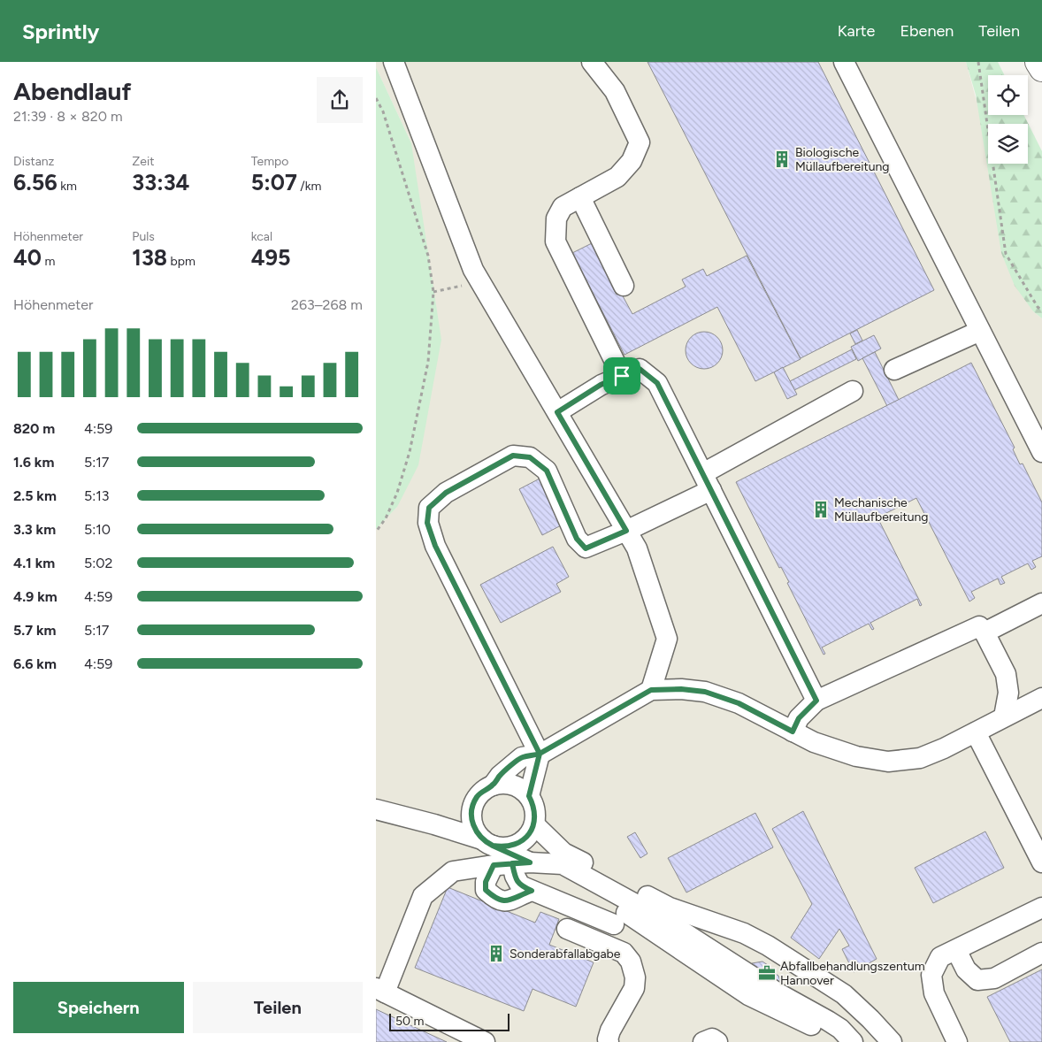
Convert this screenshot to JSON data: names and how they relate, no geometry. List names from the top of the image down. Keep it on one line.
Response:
{"places":{"building":["Biologische Müllaufbereitung","Mechanische Müllaufbereitung","Sonderabfallabgabe"],"office":["Abfallbehandlungszentum Hannover"]},"scale_bar":"50 m","page":{"header":"Sprintly","nav":["Karte","Ebenen","Teilen"],"heading":["Abendlauf","21:39 · 8 × 820 m"],"stats":[["Distanz","6.56 km"],["Zeit","33:34"],["Tempo","5:07 /km"],["Höhenmeter","40 m"],["Puls","138 bpm"],["kcal","495"]],"chart":["Höhenmeter","263–268 m"],"list":[{"name":"820 m","note":"4:59"},{"name":"1.6 km","note":"5:17"},{"name":"2.5 km","note":"5:13"},{"name":"3.3 km","note":"5:10"},{"name":"4.1 km","note":"5:02"},{"name":"4.9 km","note":"4:59"},{"name":"5.7 km","note":"5:17"},{"name":"6.6 km","note":"4:59"}],"buttons":["Speichern","Teilen"],"scale":"50 m"}}
